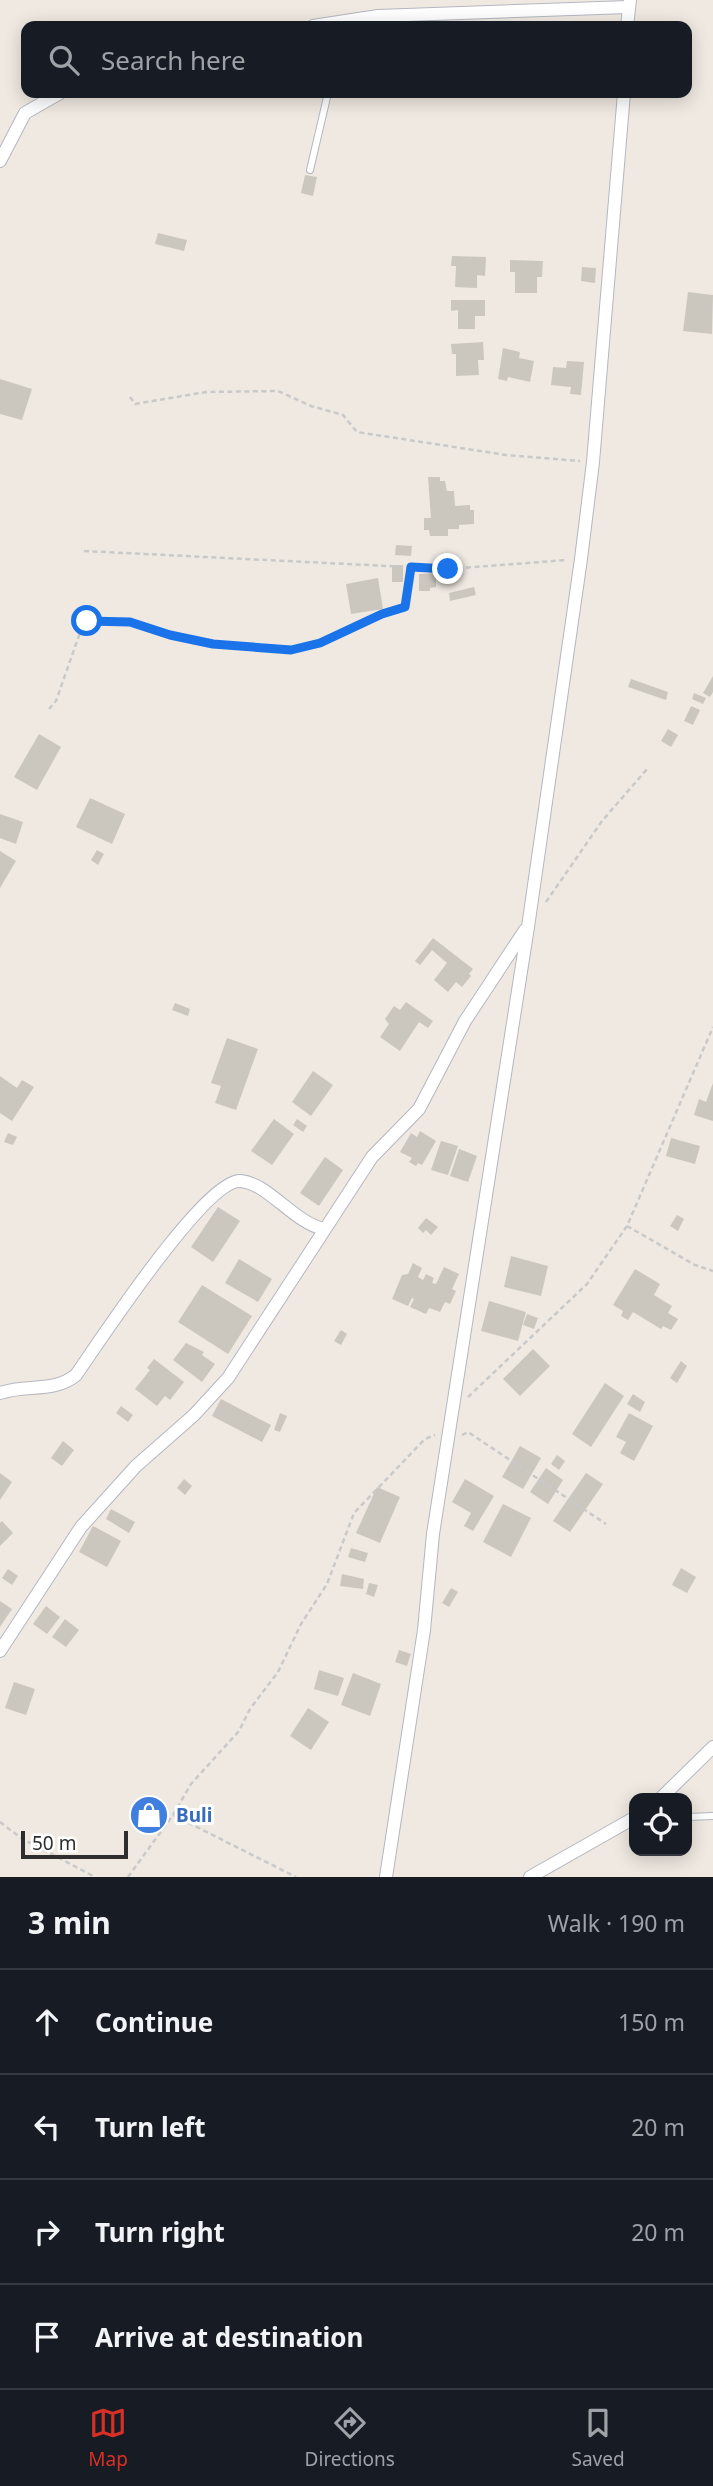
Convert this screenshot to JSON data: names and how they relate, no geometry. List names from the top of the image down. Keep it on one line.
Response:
{"places":{"shop":["Buli"]},"scale_bar":"50 m","page":{"search":"Search here","scale":"50 m","heading":["3 min","Walk · 190 m"],"list":[["Continue","150 m"],["Turn left","20 m"],["Turn right","20 m"],"Arrive at destination"],"nav":["Map","Directions","Saved"]}}
